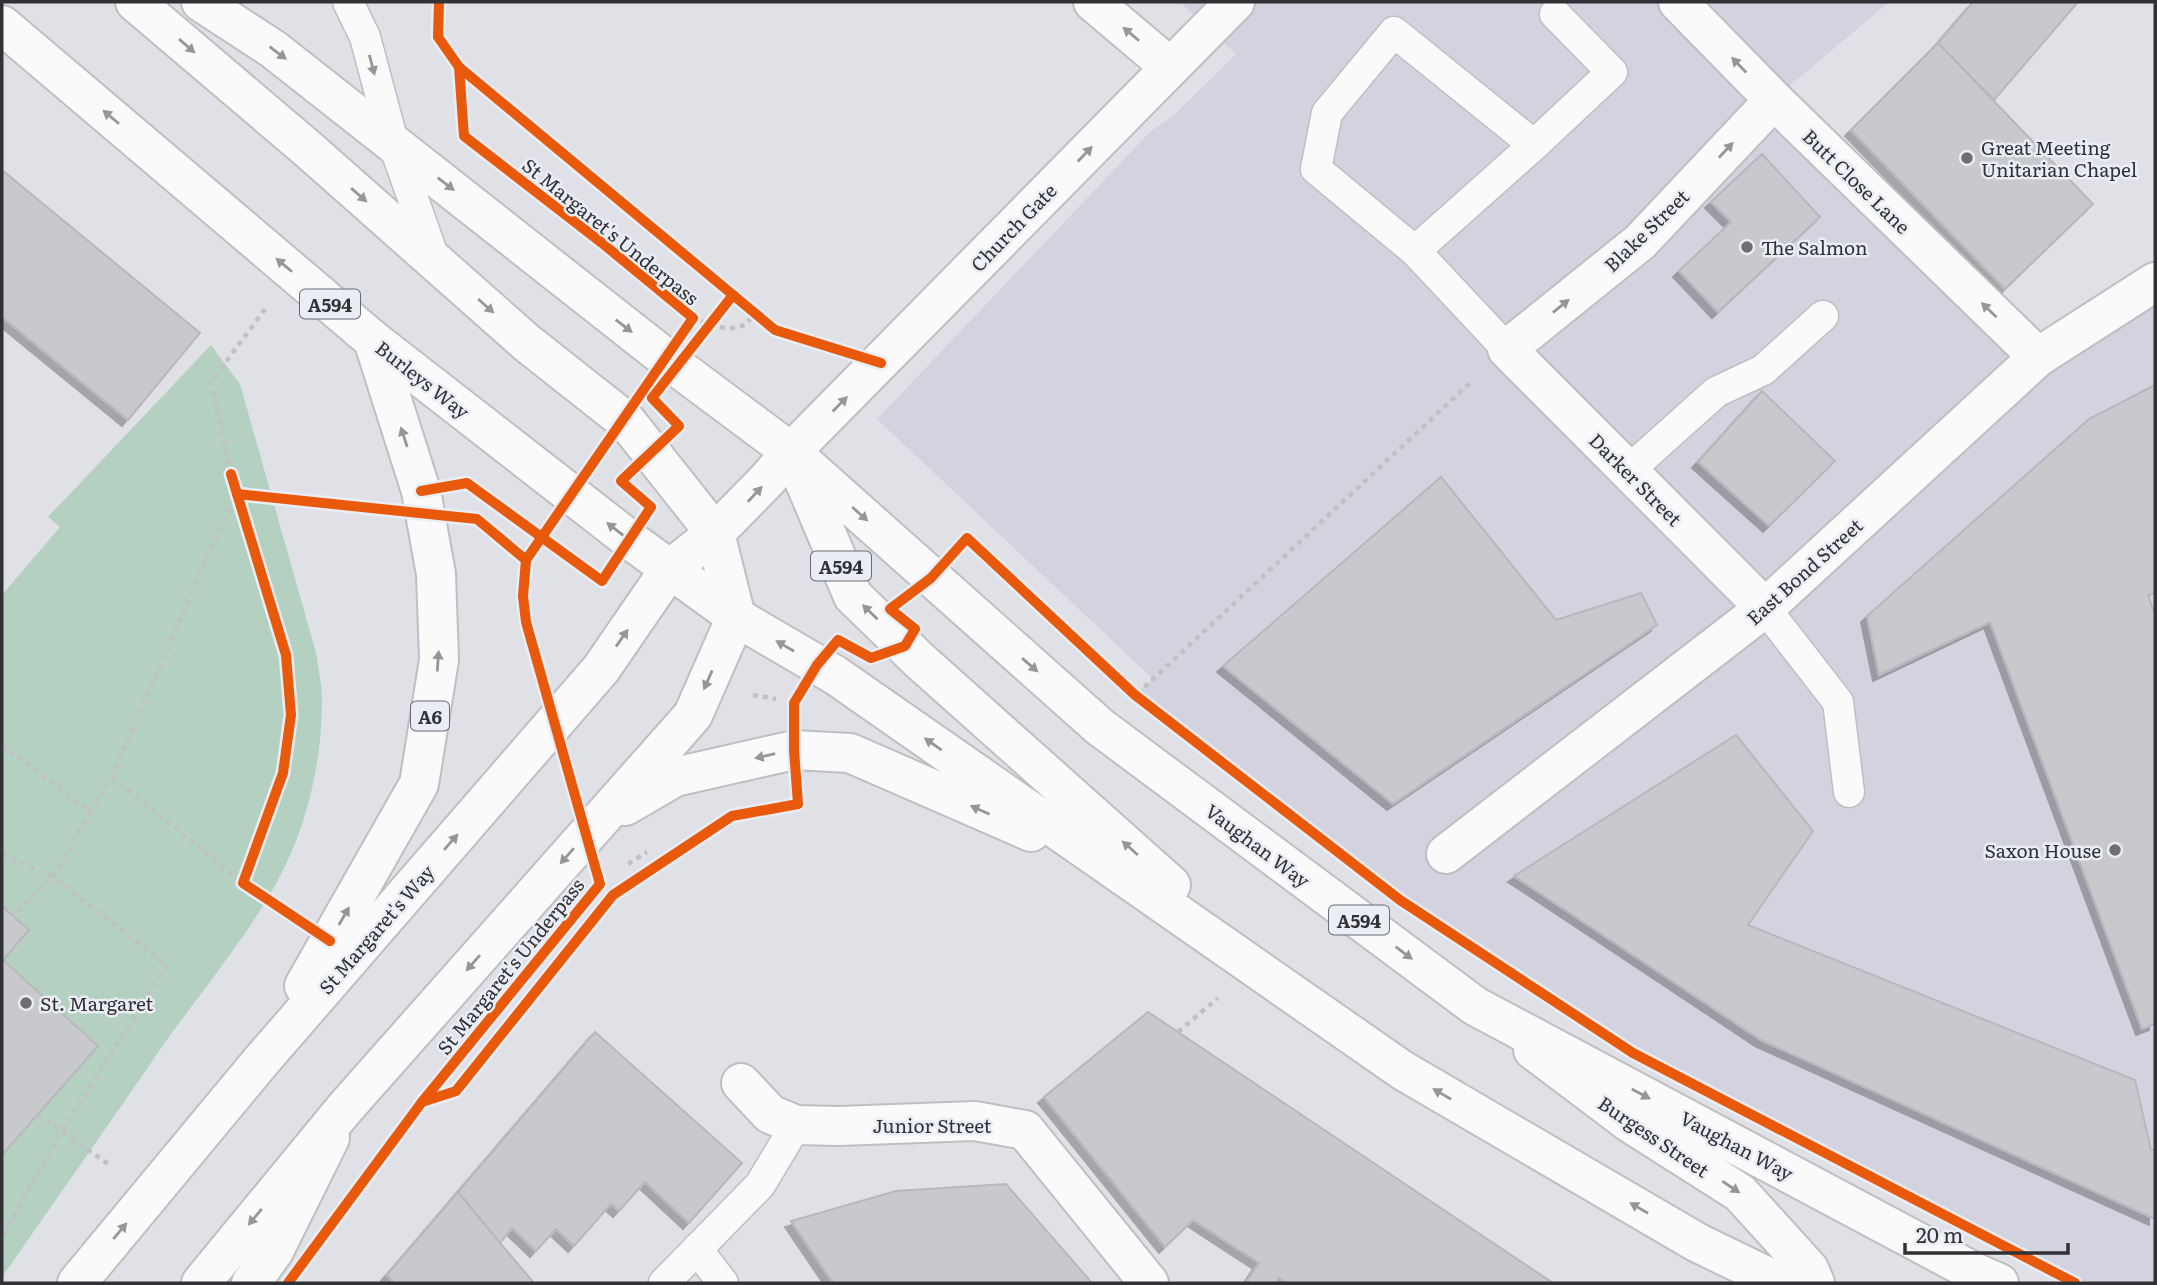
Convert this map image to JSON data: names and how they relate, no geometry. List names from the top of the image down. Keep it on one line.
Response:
{"streets":{"main road":["Butt Close Lane","Church Gate","Blake Street","A594","Burleys Way","Darker Street","East Bond Street","A6","Vaughan Way","St Margaret's Way","Junior Street","Burgess Street"],"cycle path":["St Margaret's Underpass"]},"crossings":[["Butt Close Lane","Blake Street"],["Butt Close Lane","East Bond Street"],["Church Gate","A594"],["Church Gate","Vaughan Way"],["Church Gate","St Margaret's Way"],["Blake Street","Darker Street"],["A594","Burleys Way"],["A594","Vaughan Way"],["Burleys Way","A6"],["Burleys Way","St Margaret's Way"],["Darker Street","East Bond Street"],["A6","St Margaret's Way"],["Vaughan Way","Burgess Street"]],"one_way":["Butt Close Lane","Church Gate","Blake Street"],"places":["Great Meeting Unitarian Chapel","The Salmon","Saxon House","St. Margaret"],"scale_bar":"20 m"}
